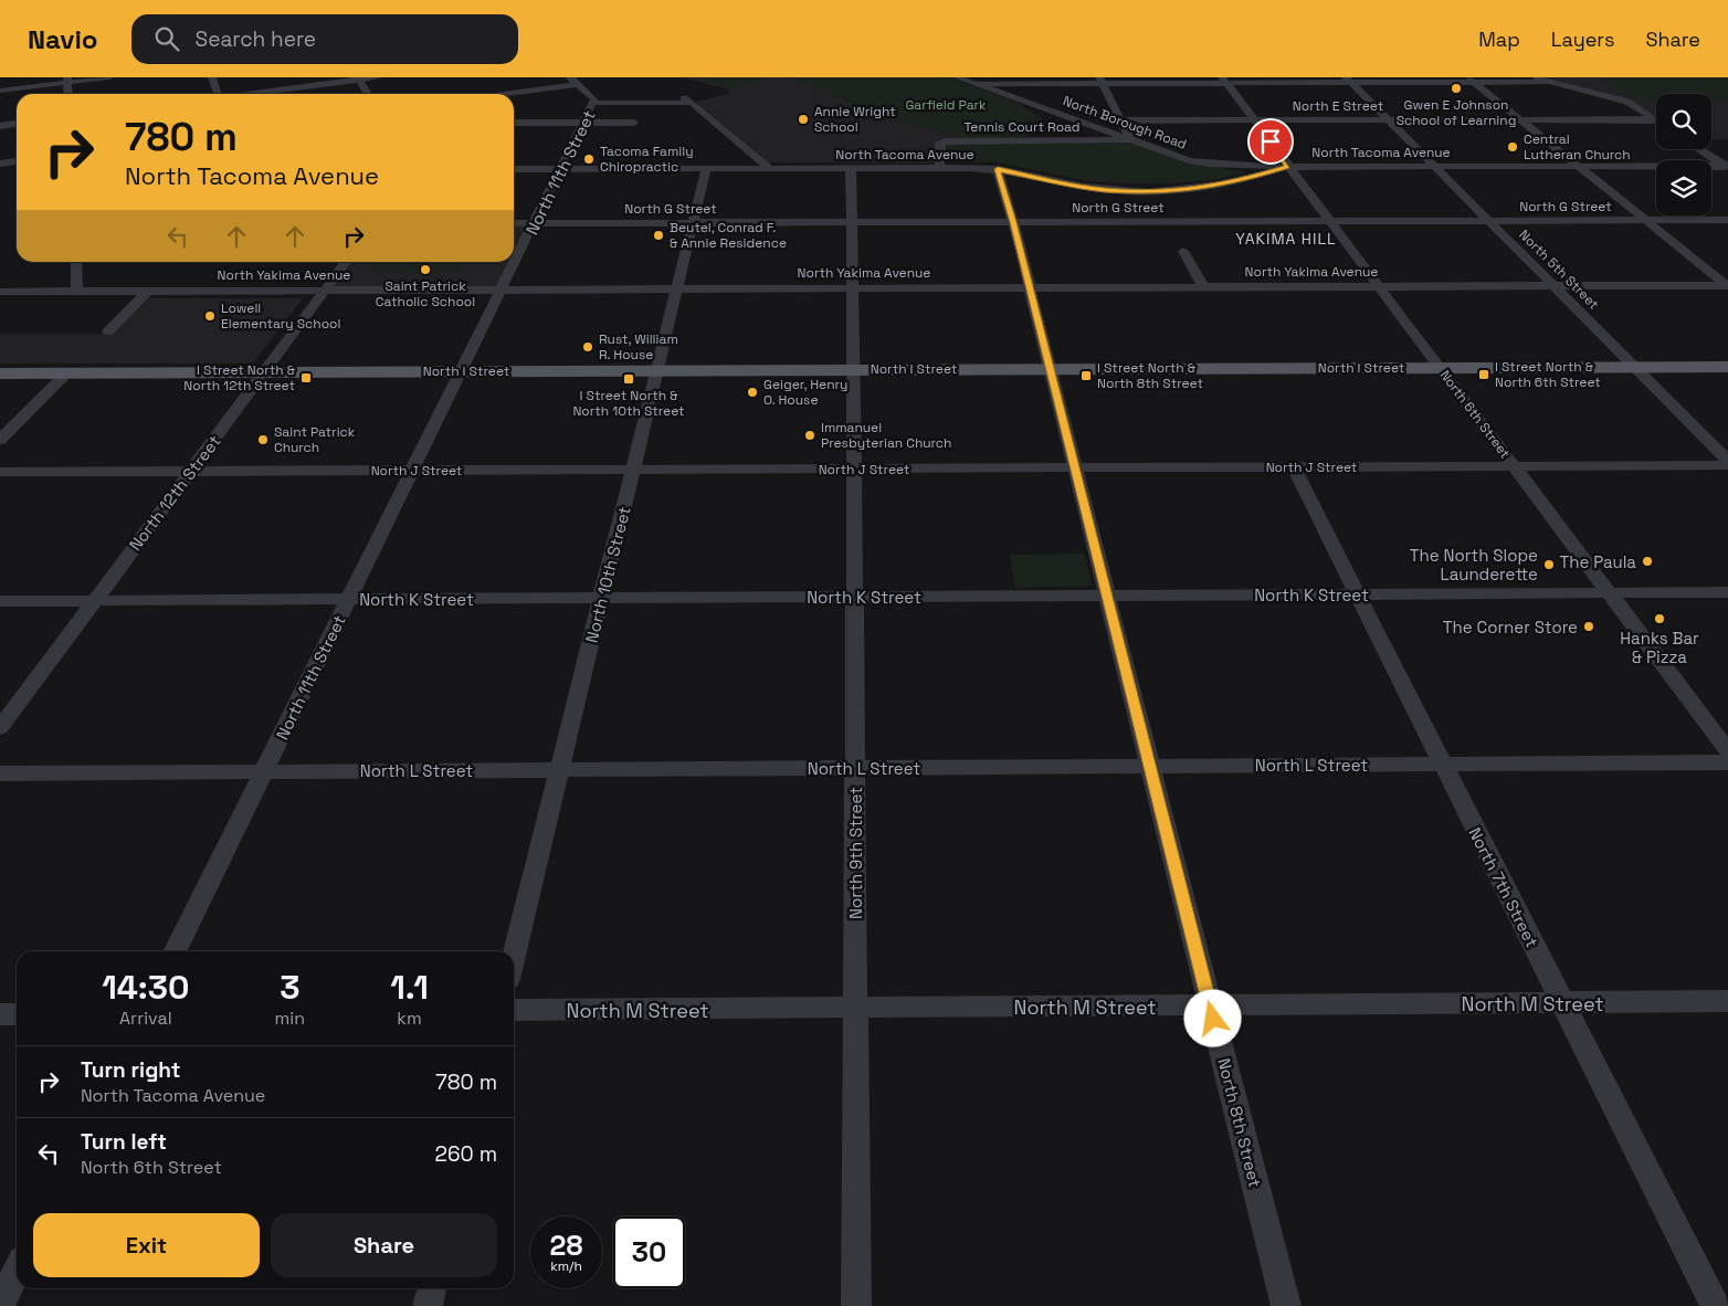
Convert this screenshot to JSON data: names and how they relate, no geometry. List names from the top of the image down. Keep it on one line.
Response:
{"streets":{"main road":["North I Street"],"street":["North E Street","North Borough Road","Tennis Court Road","North Tacoma Avenue","North 11th Street","North G Street","North 5th Street","North Yakima Avenue","North 6th Street","North J Street","North 12th Street","North 10th Street","North K Street","North L Street","North 9th Street","North 7th Street","North M Street","North 8th Street"]},"crossings":[["North E Street","North 5th Street"],["North E Street","North 6th Street"],["North Borough Road","Tennis Court Road"],["North Borough Road","North Tacoma Avenue"],["North Borough Road","North 6th Street"],["Tennis Court Road","North Tacoma Avenue"],["North Tacoma Avenue","North 11th Street"],["North Tacoma Avenue","North 5th Street"],["North Tacoma Avenue","North 6th Street"],["North Tacoma Avenue","North 10th Street"],["North Tacoma Avenue","North 9th Street"],["North Tacoma Avenue","North 8th Street"],["North 11th Street","North G Street"],["North 11th Street","North Yakima Avenue"],["North 11th Street","North I Street"],["North 11th Street","North J Street"],["North 11th Street","North K Street"],["North 11th Street","North L Street"],["North G Street","North 5th Street"],["North G Street","North 6th Street"],["North G Street","North 10th Street"],["North G Street","North 9th Street"],["North G Street","North 8th Street"],["North 5th Street","North Yakima Avenue"],["North 5th Street","North I Street"],["North Yakima Avenue","North 6th Street"],["North Yakima Avenue","North 12th Street"],["North Yakima Avenue","North 10th Street"],["North Yakima Avenue","North 9th Street"],["North Yakima Avenue","North 8th Street"],["North I Street","North 6th Street"],["North I Street","North 12th Street"],["North I Street","North 10th Street"],["North I Street","North 9th Street"],["North I Street","North 8th Street"],["North 6th Street","North J Street"],["North 6th Street","North K Street"],["North J Street","North 12th Street"],["North J Street","North 10th Street"],["North J Street","North 9th Street"],["North J Street","North 7th Street"],["North J Street","North 8th Street"],["North 12th Street","North K Street"],["North 10th Street","North K Street"],["North 10th Street","North L Street"],["North K Street","North 9th Street"],["North K Street","North 7th Street"],["North K Street","North 8th Street"],["North L Street","North 9th Street"],["North L Street","North 7th Street"],["North L Street","North 8th Street"],["North 9th Street","North M Street"],["North 7th Street","North M Street"],["North M Street","North 8th Street"]],"districts":["YAKIMA HILL"],"parks":["Garfield Park"],"places":{"other":["Gwen E Johnson School of Learning","Annie Wright School","Central Lutheran Church","Tacoma Family Chiropractic","Beutel, Conrad F. & Annie Residence","Saint Patrick Catholic School","Lowell Elementary School","Rust, William R. House","Geiger, Henry O. House","Immanuel Presbyterian Church","Saint Patrick Church","The Paula","The North Slope Launderette","Hanks Bar & Pizza","The Corner Store"],"transit":["I Street North & North 6th Street","I Street North & North 8th Street","I Street North & North 12th Street","I Street North & North 10th Street"]},"page":{"header":"Navio","search":"Search here","nav":["Map","Layers","Share"],"turn":["780 m","North Tacoma Avenue"],"eta":["14:30","Arrival","3","min","1.1","km"],"list":[{"name":"Turn right","note":"North Tacoma Avenue","value":"780 m"},{"name":"Turn left","note":"North 6th Street","value":"260 m"}],"buttons":["Exit","Share"],"speed":"28 km/h","limit":"30"}}
